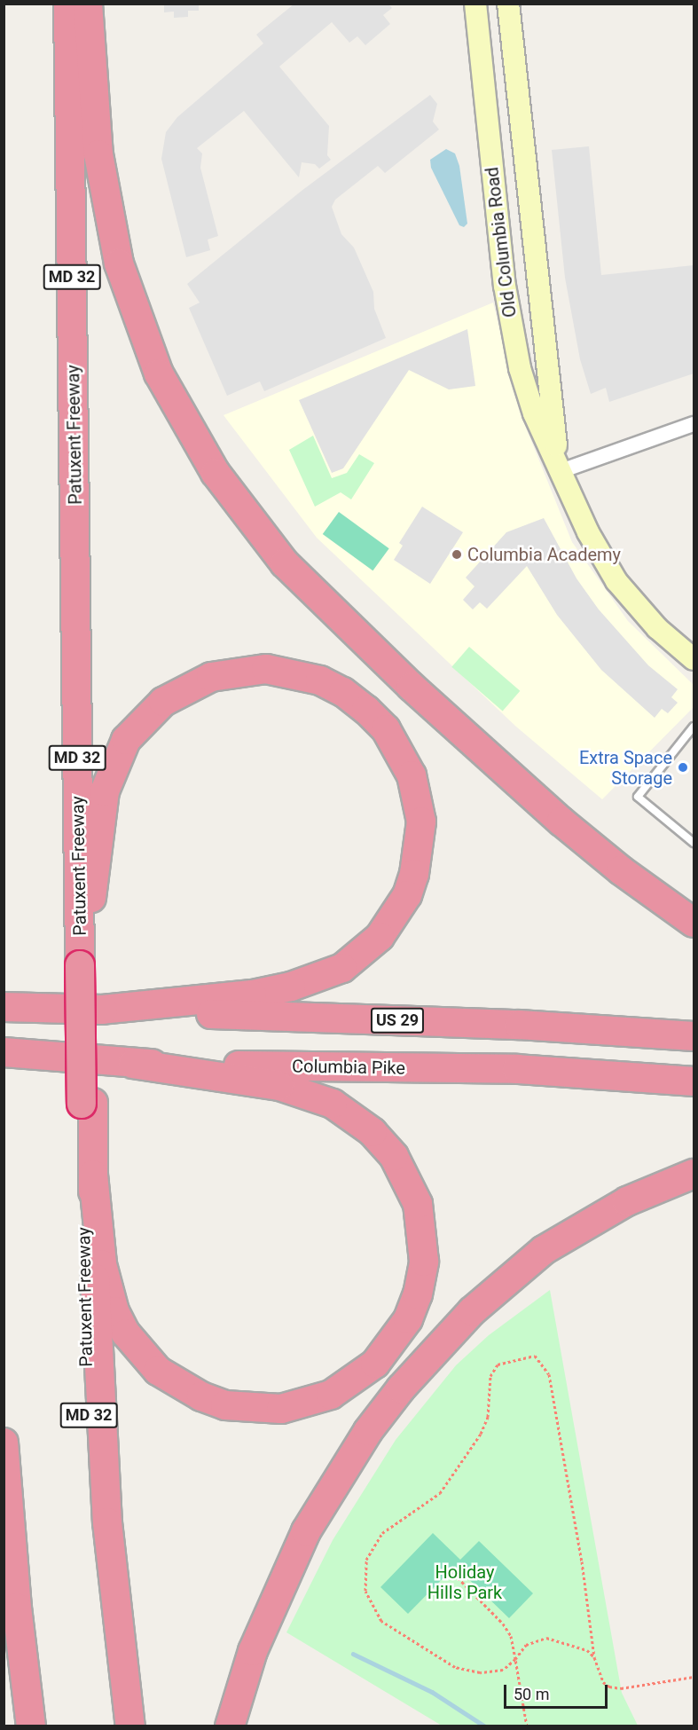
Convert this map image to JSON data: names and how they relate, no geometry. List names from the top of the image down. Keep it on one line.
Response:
{"streets":{"highway":["MD 32","Patuxent Freeway","US 29","Columbia Pike"],"street":["Old Columbia Road"]},"parks":["Holiday Hills Park"],"places":["Columbia Academy","Extra Space Storage"],"scale_bar":"50 m"}
